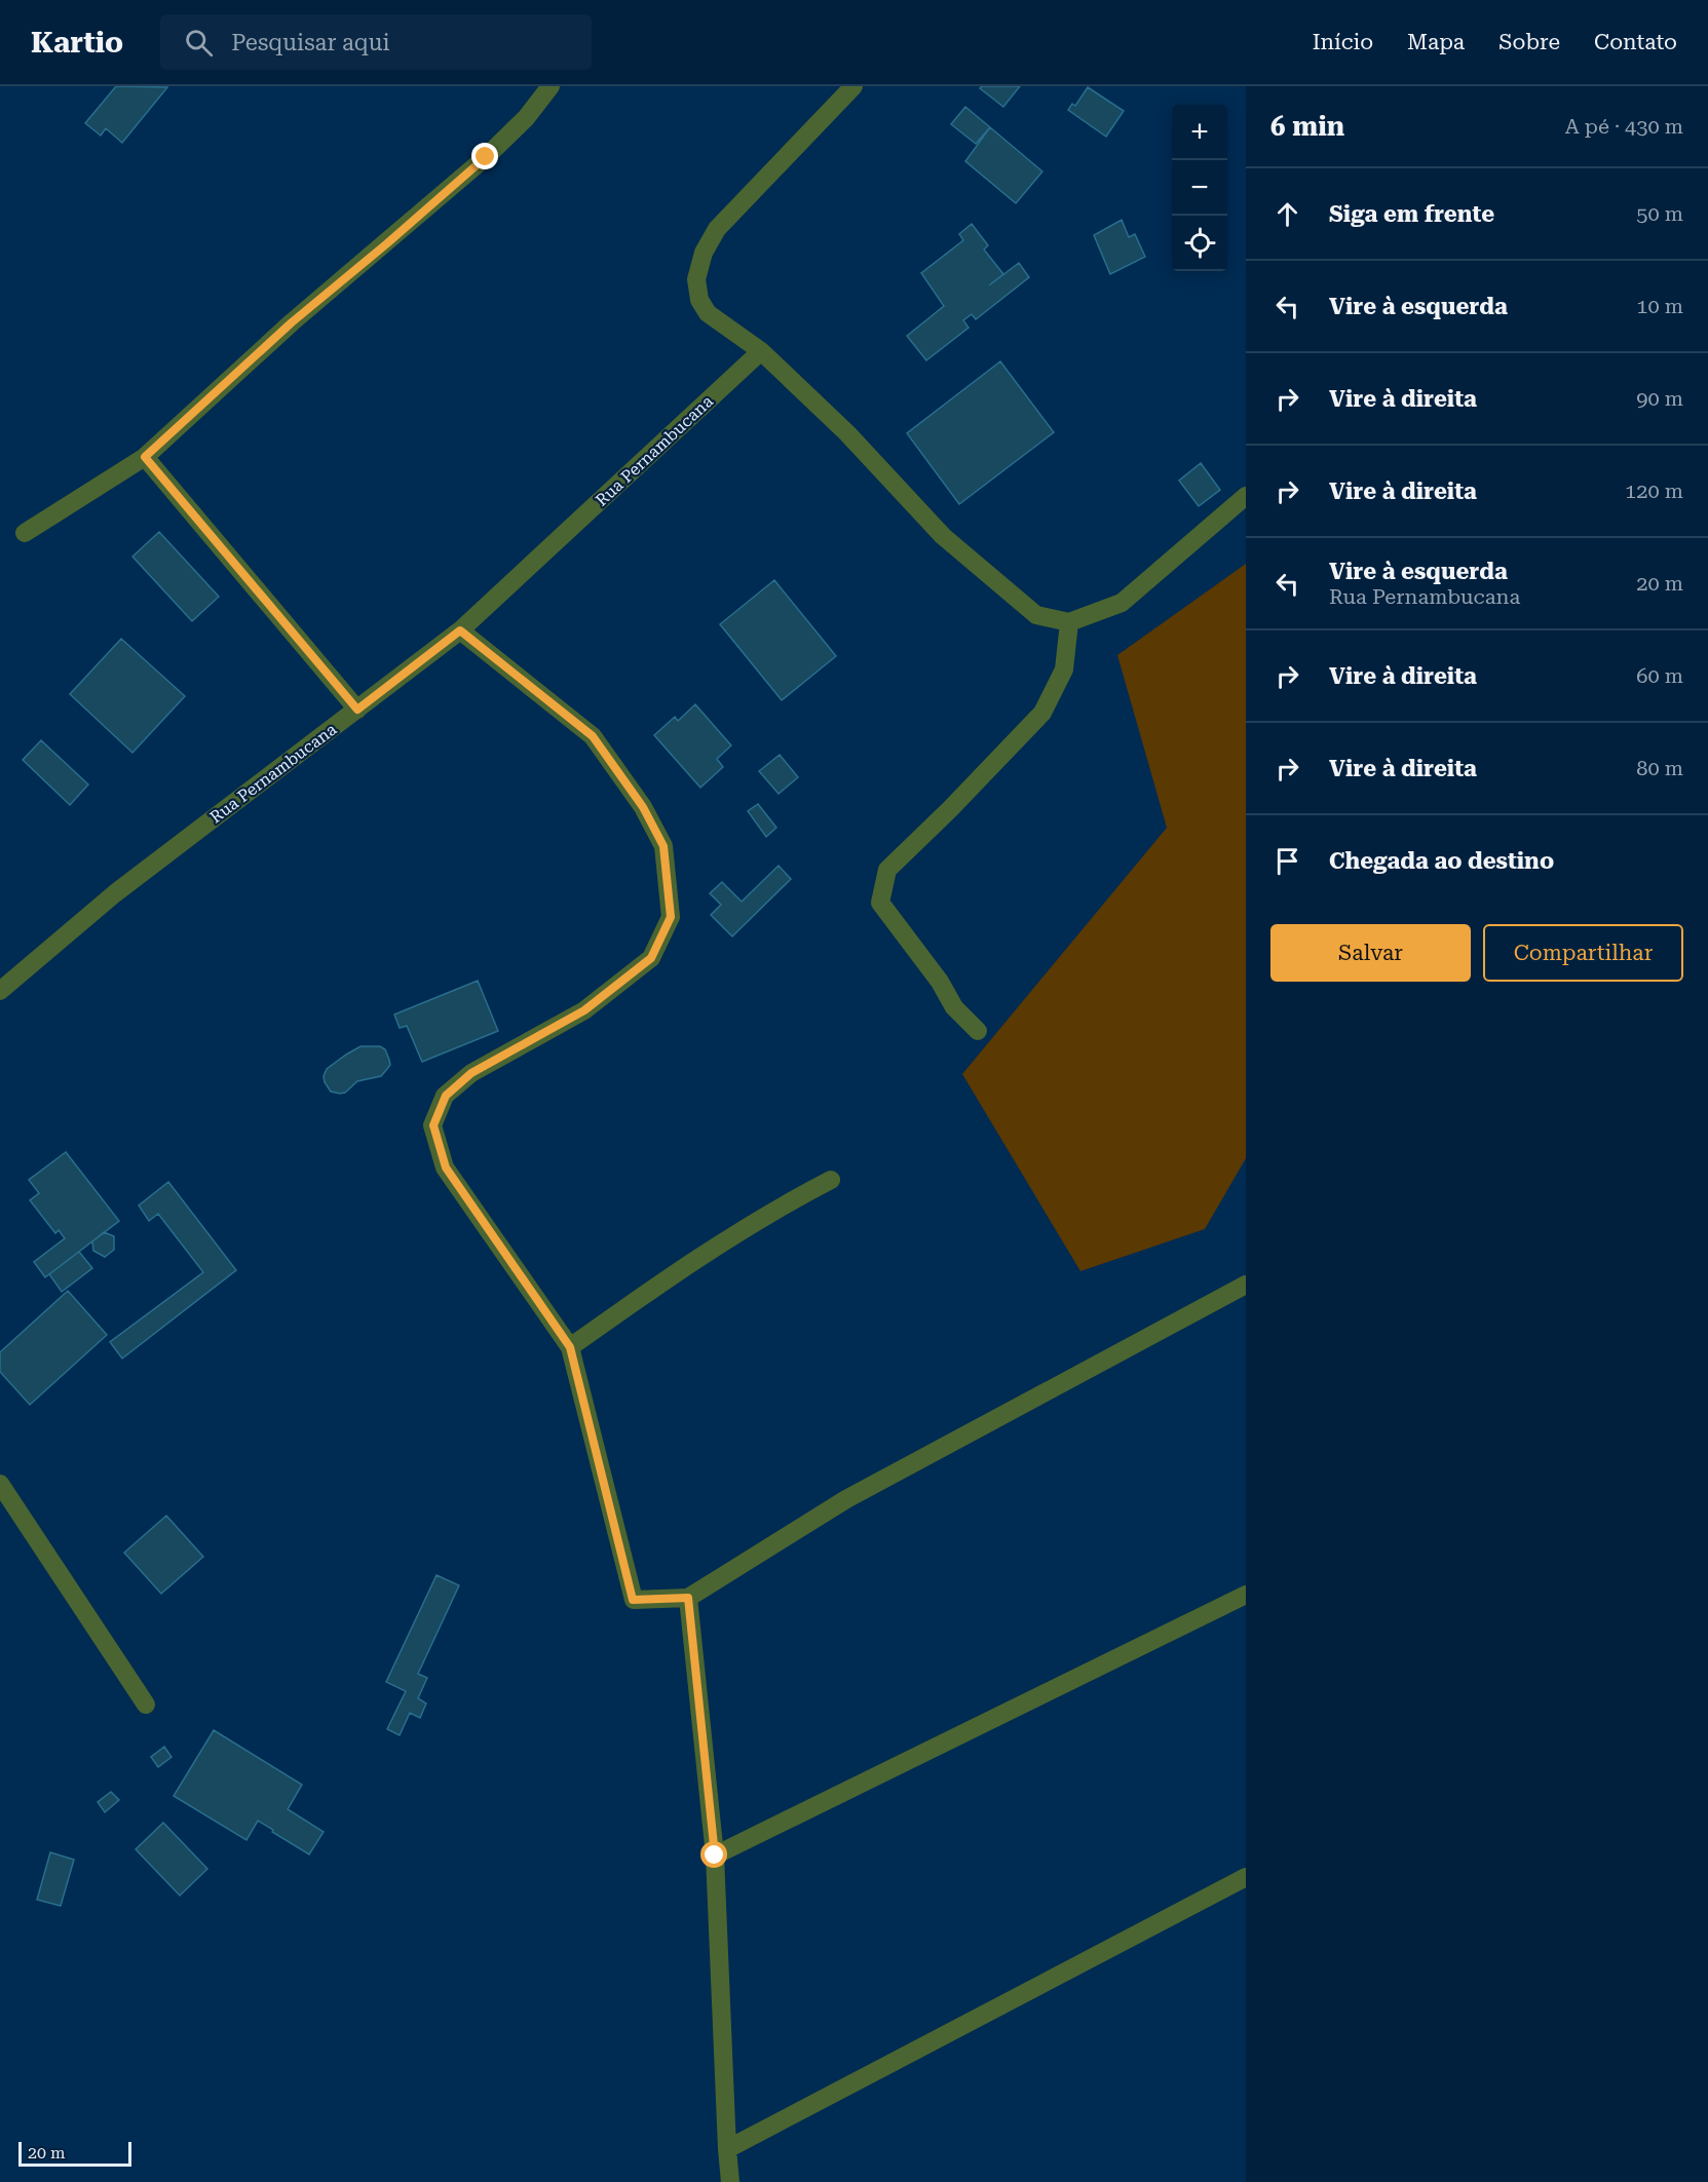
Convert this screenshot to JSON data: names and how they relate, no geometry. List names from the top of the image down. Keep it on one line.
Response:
{"streets":{"street":["Rua Pernambucana"]},"scale_bar":"20 m","page":{"header":"Kartio","search":"Pesquisar aqui","nav":["Início","Mapa","Sobre","Contato"],"heading":["6 min","A pé · 430 m"],"map_buttons":["+","−"],"list":[["Siga em frente","50 m"],["Vire à esquerda","10 m"],["Vire à direita","90 m"],["Vire à direita","120 m"],["Vire à esquerda","Rua Pernambucana","20 m"],["Vire à direita","60 m"],["Vire à direita","80 m"],"Chegada ao destino"],"buttons":["Salvar","Compartilhar"],"scale":"20 m"}}
